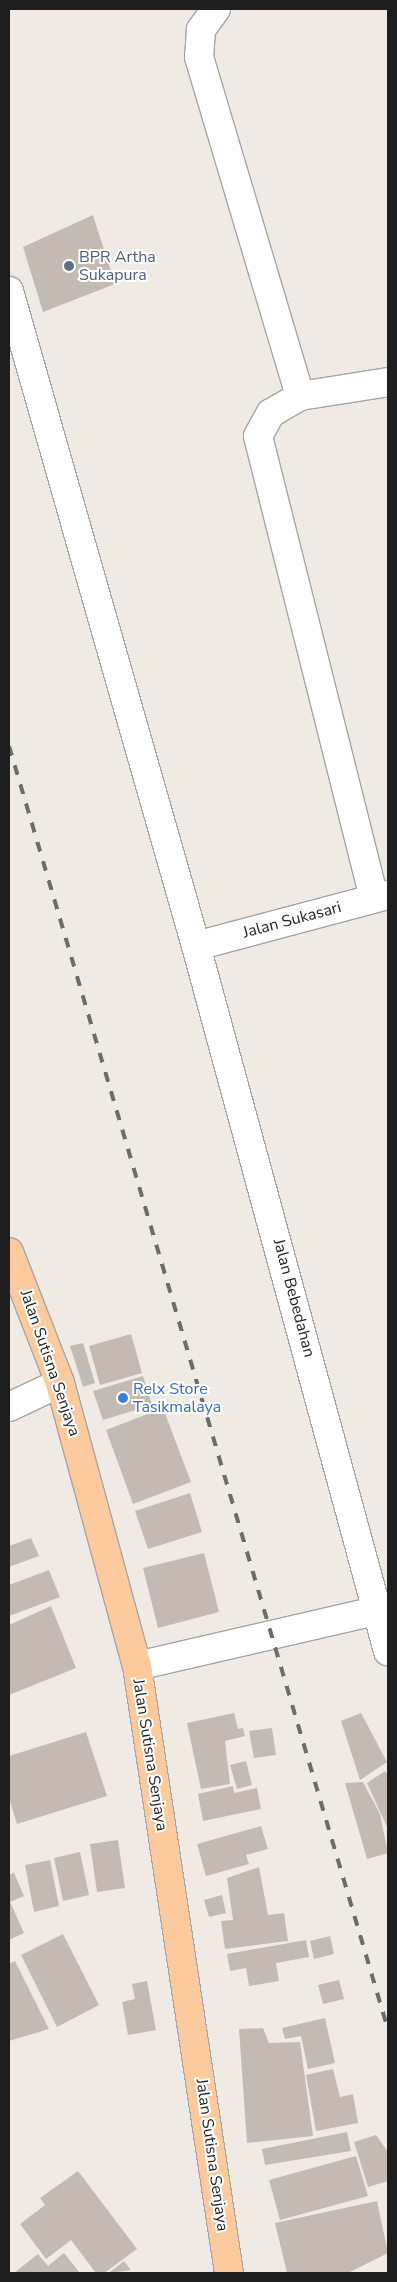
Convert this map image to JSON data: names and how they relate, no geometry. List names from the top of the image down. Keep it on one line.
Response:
{"streets":{"main road":["Jalan Sutisna Senjaya"],"street":["Jalan Sukasari","Jalan Bebedahan"]},"crossings":[["Jalan Sukasari","Jalan Bebedahan"]],"places":["BPR Artha Sukapura","Relx Store Tasikmalaya"]}
